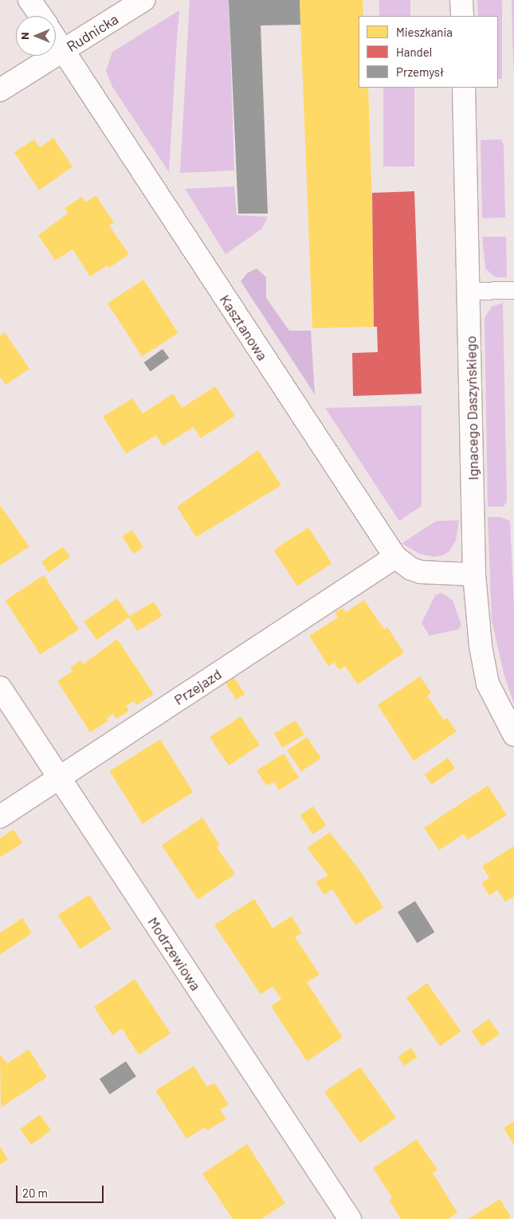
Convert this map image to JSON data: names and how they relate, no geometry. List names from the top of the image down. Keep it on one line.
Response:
{"streets":{"street":["Rudnicka","Kasztanowa","Ignacego Daszyńskiego","Przejazd","Modrzewiowa"]},"crossings":[["Rudnicka","Kasztanowa"],["Kasztanowa","Ignacego Daszyńskiego"],["Kasztanowa","Przejazd"],["Przejazd","Modrzewiowa"]],"legend":["Mieszkania","Handel","Przemysł"],"scale_bar":"20 m","north":"left"}
